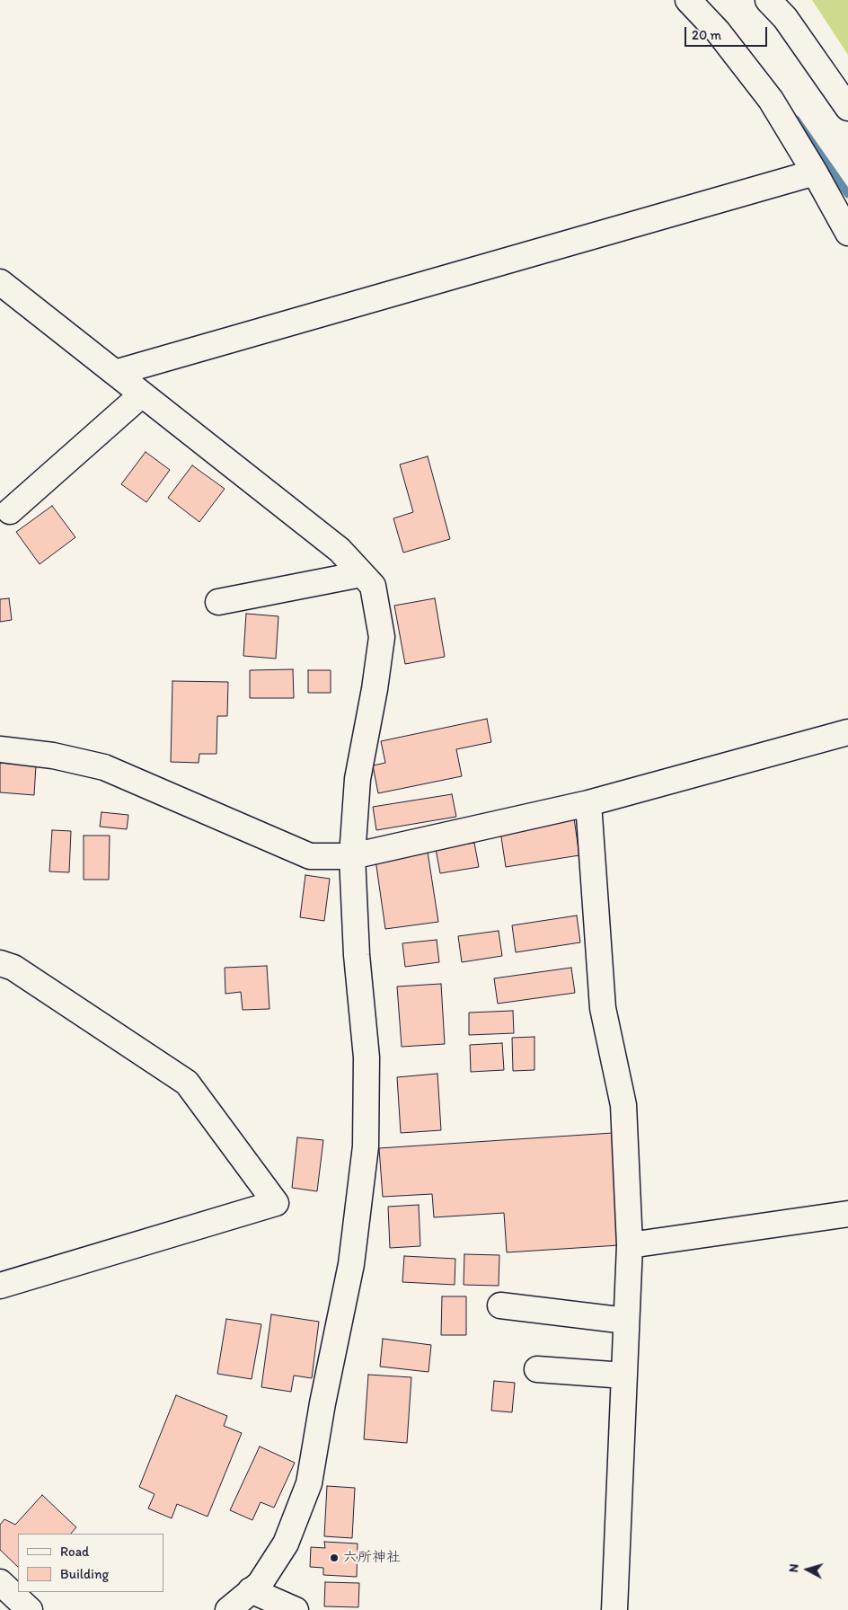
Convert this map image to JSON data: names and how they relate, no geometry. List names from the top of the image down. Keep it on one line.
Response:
{"places":["六所神社"],"legend":["Road","Building"],"scale_bar":"20 m","north":"left"}
